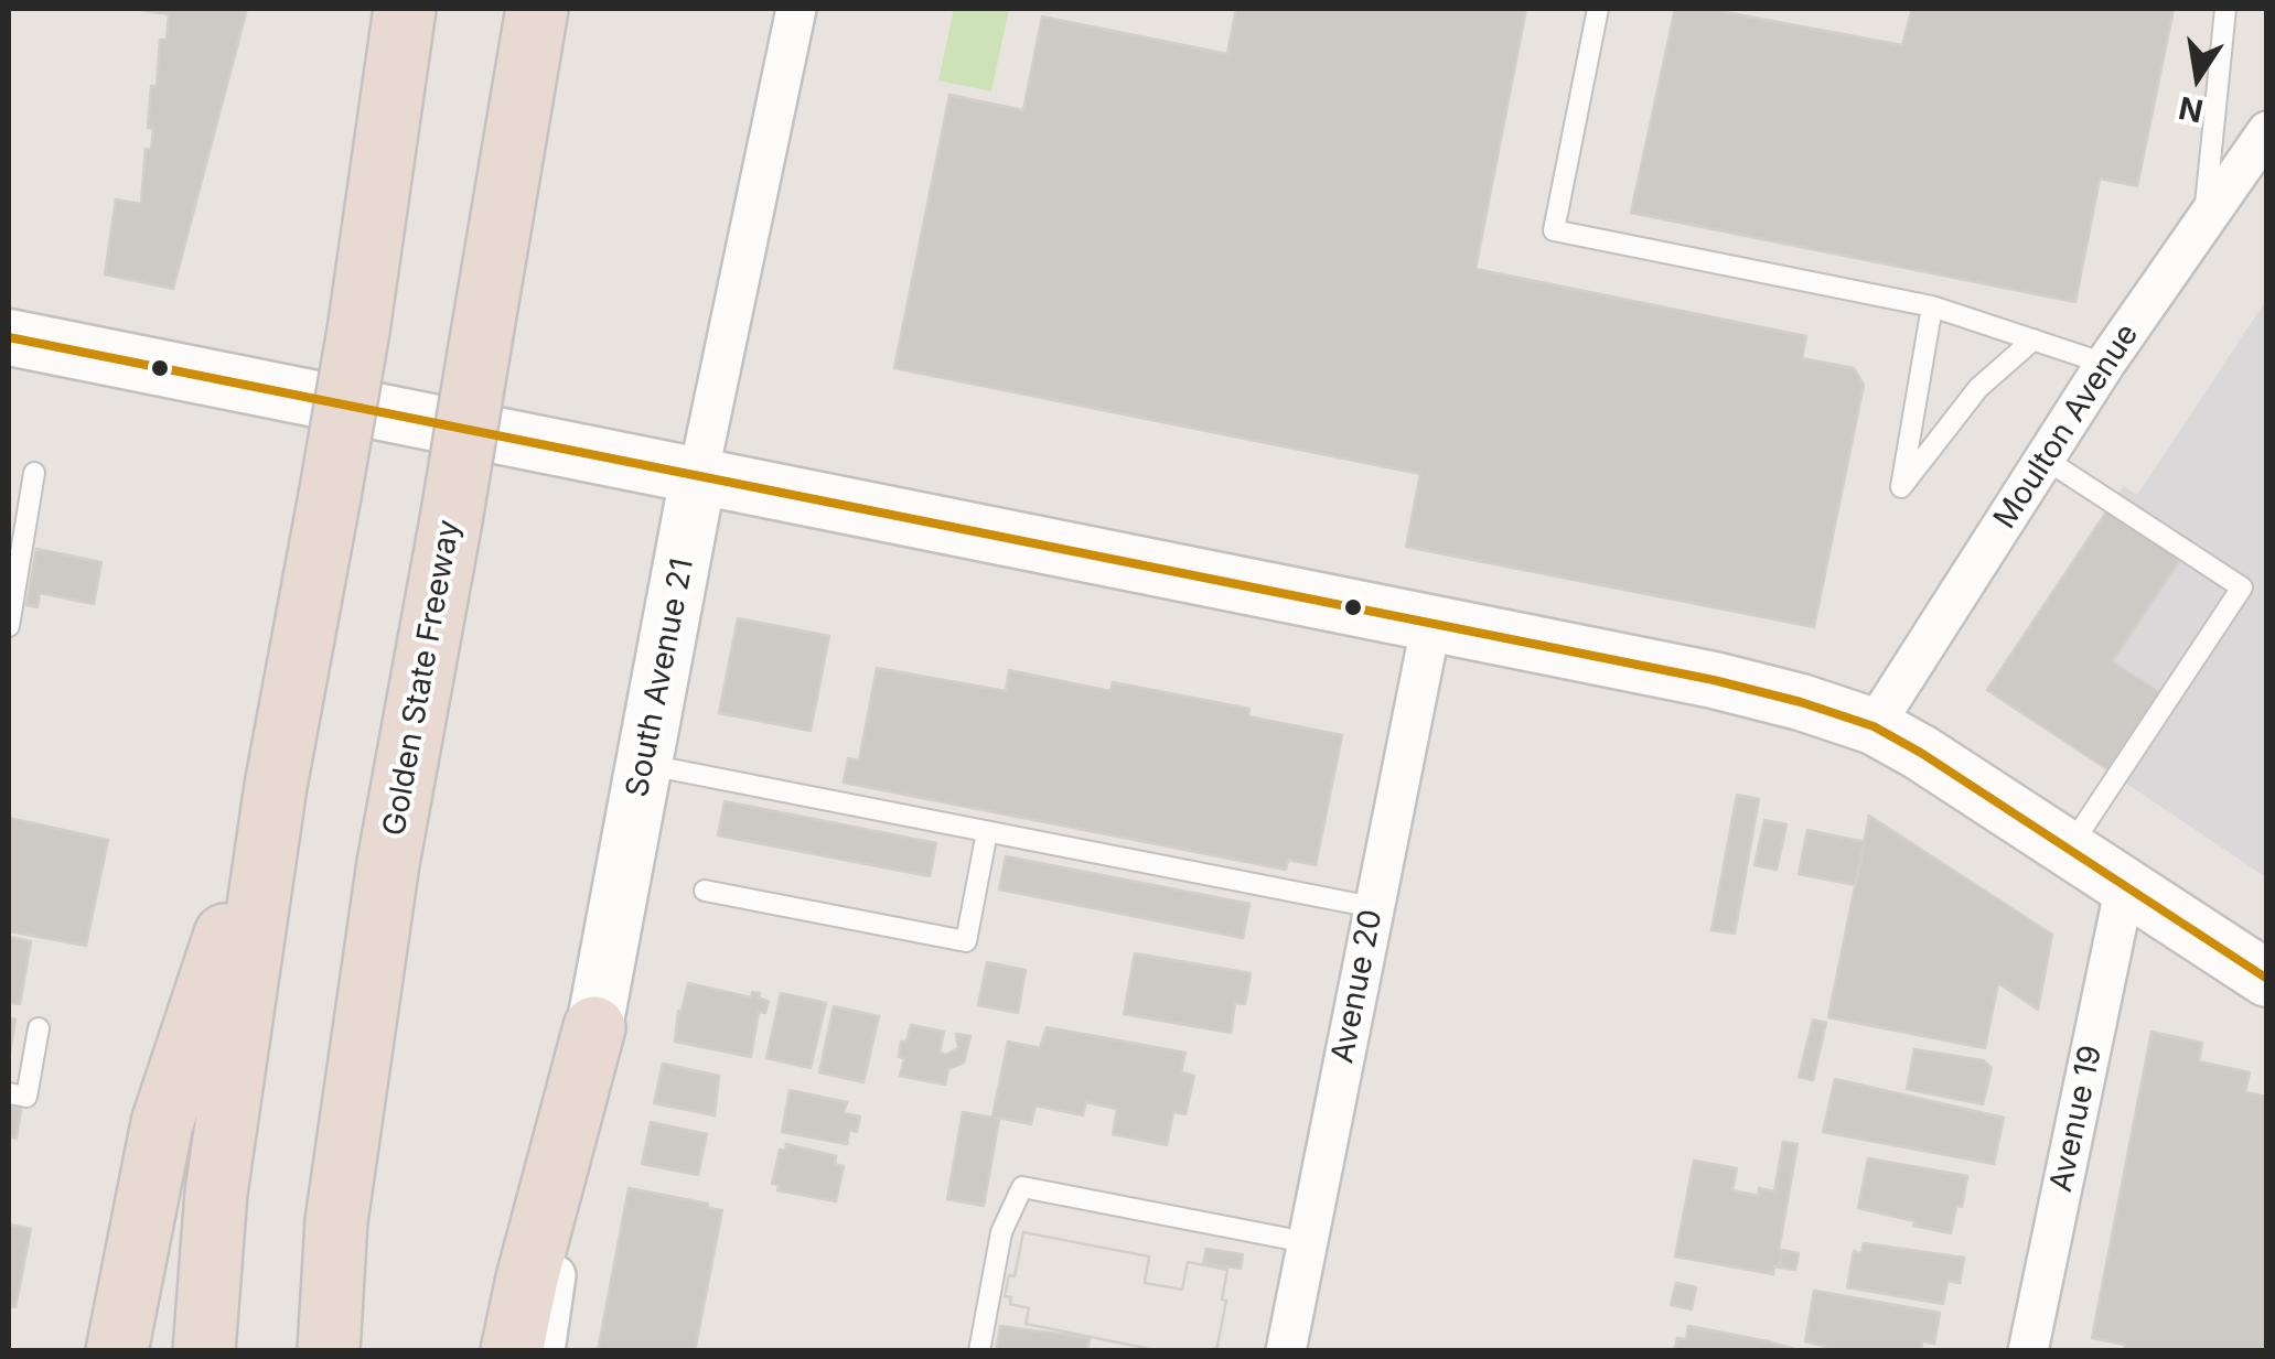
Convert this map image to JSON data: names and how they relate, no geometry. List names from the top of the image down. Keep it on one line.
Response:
{"streets":{"highway":["Golden State Freeway"],"main road":["South Avenue 21"],"street":["Moulton Avenue","Avenue 20","Avenue 19"]},"north":"bottom"}
